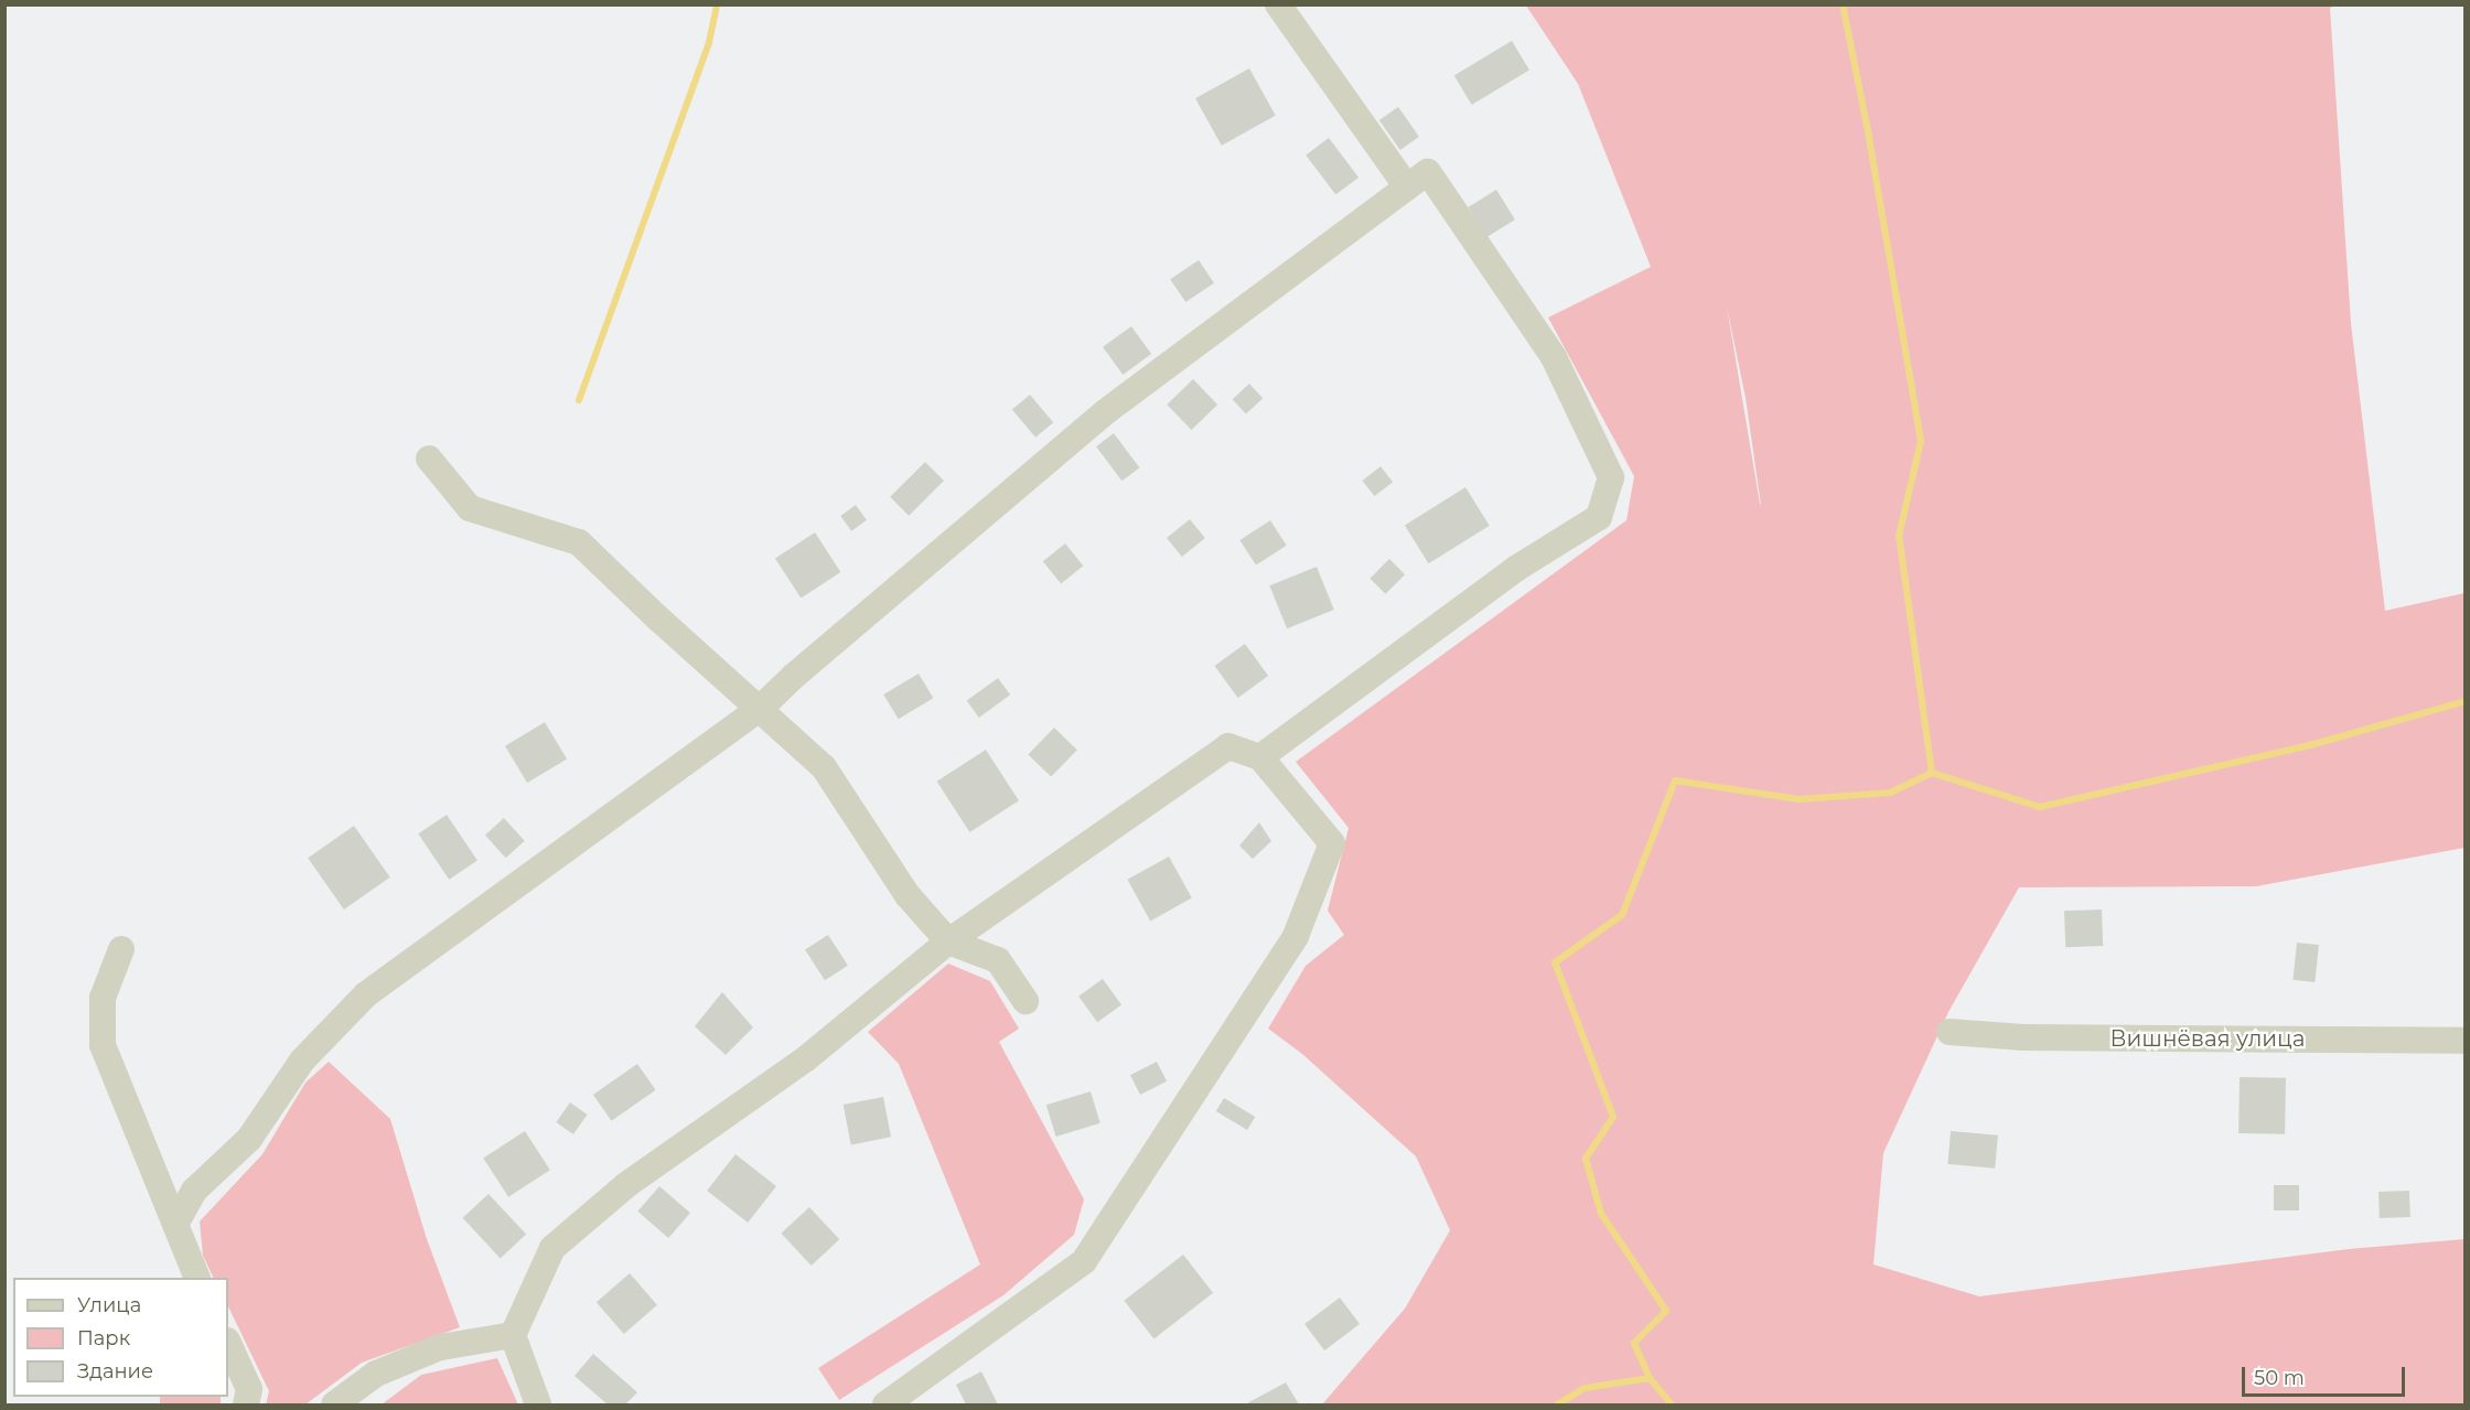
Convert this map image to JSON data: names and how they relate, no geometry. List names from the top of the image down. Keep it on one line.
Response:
{"streets":{"street":["Вишнёвая улица"]},"legend":["Улица","Парк","Здание"],"scale_bar":"50 m"}
